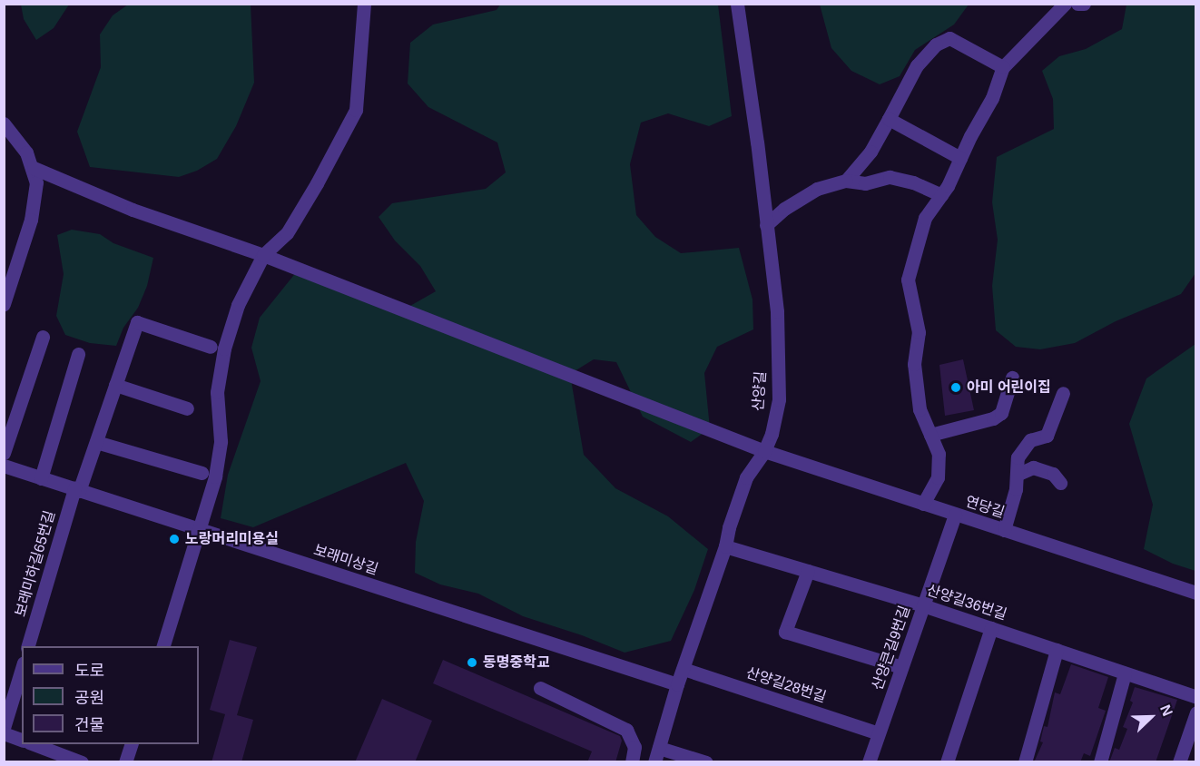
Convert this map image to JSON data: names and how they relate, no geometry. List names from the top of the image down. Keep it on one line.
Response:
{"streets":{"street":["산양길","연당길","보래미상길","보래미하길65번길","산양길36번길","산양큰길9번길","산양길28번길"]},"crossings":[["산양길","연당길"],["산양길","보래미상길"],["산양길","산양길36번길"],["산양길","산양길28번길"],["연당길","산양큰길9번길"],["보래미상길","보래미하길65번길"],["산양길36번길","산양큰길9번길"],["산양큰길9번길","산양길28번길"]],"places":["아미 어린이집","노랑머리미용실","동명중학교"],"legend":["도로","공원","건물"],"north":"top right"}
